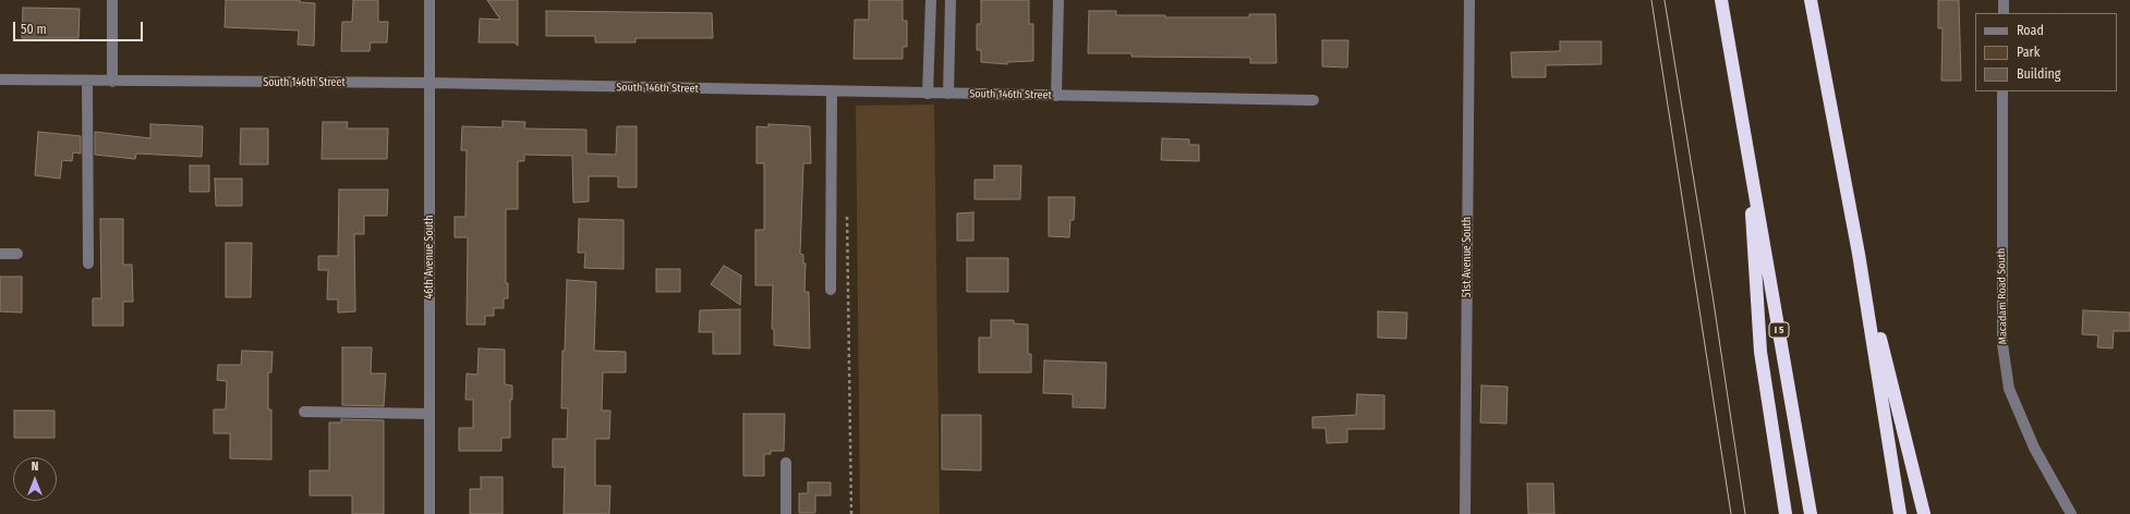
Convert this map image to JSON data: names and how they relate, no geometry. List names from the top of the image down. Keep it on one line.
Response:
{"streets":{"highway":["I 5"],"street":["South 146th Street","46th Avenue South","51st Avenue South","Macadam Road South"]},"crossings":[["South 146th Street","46th Avenue South"]],"legend":["Road","Park","Building"],"scale_bar":"50 m","north":"top"}
